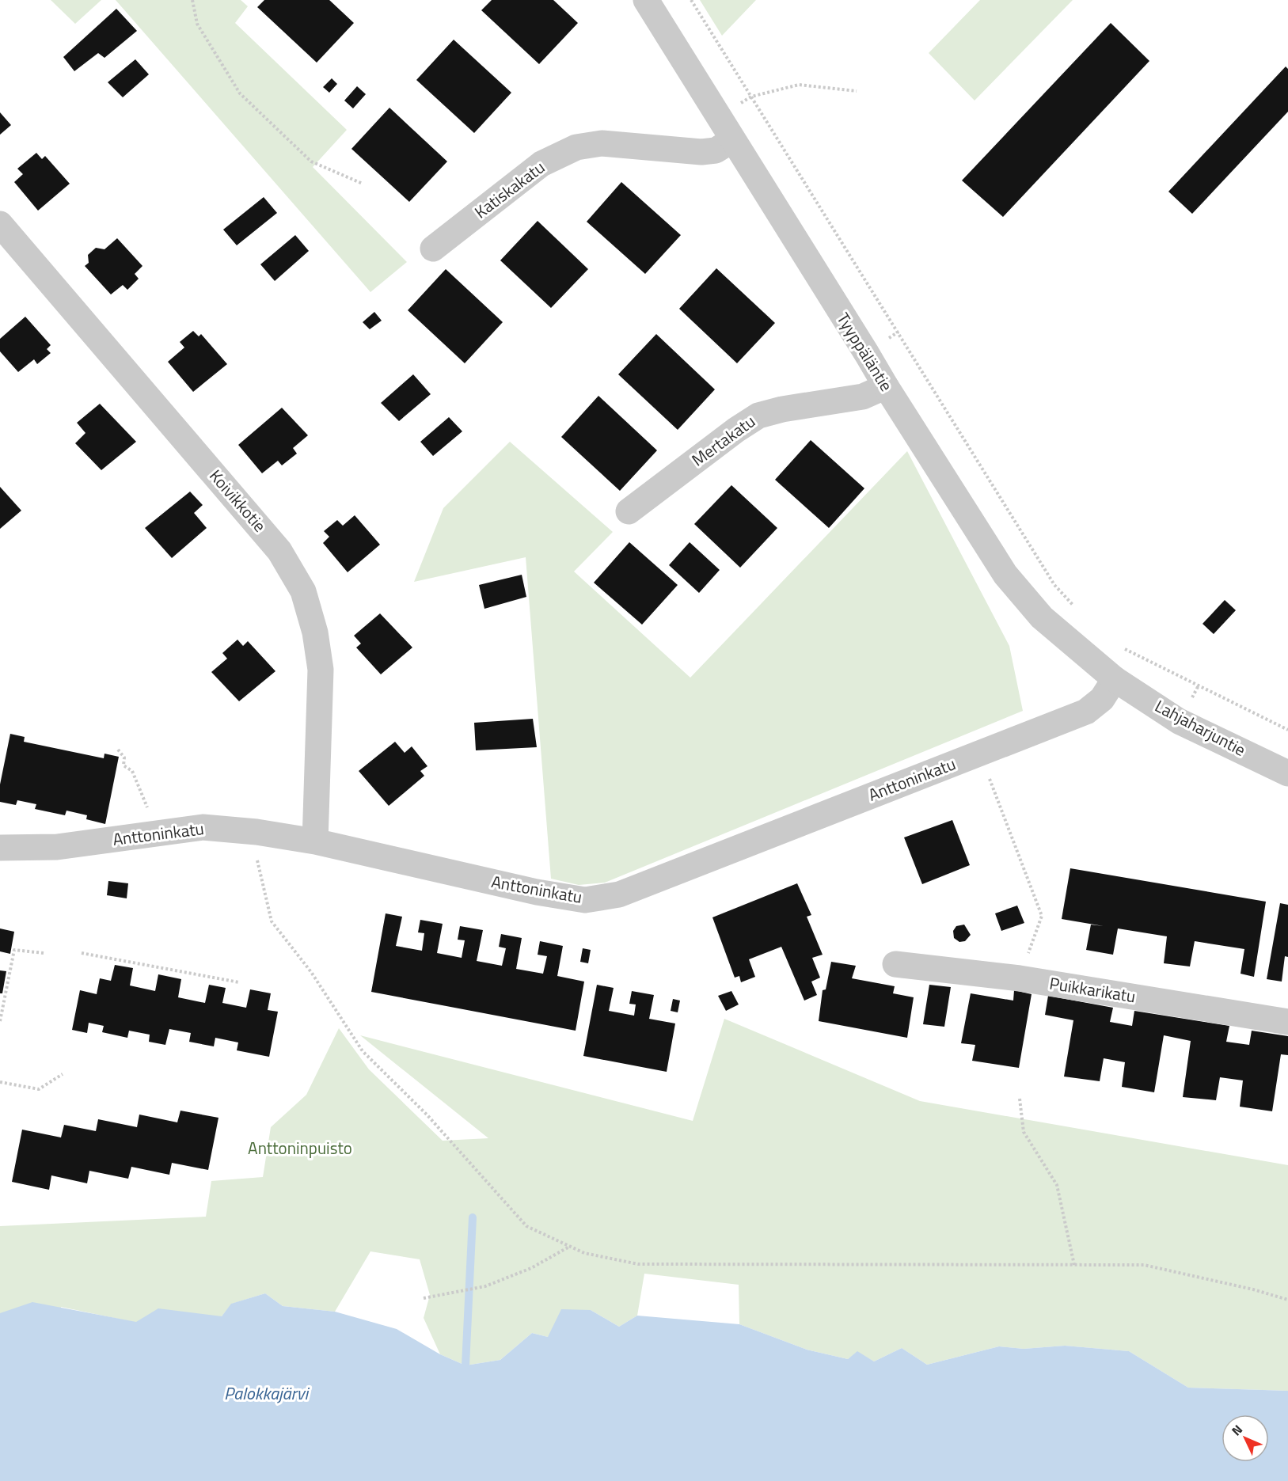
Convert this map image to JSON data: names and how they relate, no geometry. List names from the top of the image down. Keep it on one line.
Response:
{"streets":{"street":["Katiskakatu","Tyyppäläntie","Mertakatu","Koivikkotie","Lahjaharjuntie","Anttoninkatu","Puikkarikatu"]},"crossings":[["Katiskakatu","Tyyppäläntie"],["Tyyppäläntie","Mertakatu"],["Tyyppäläntie","Lahjaharjuntie"],["Tyyppäläntie","Anttoninkatu"],["Koivikkotie","Anttoninkatu"],["Lahjaharjuntie","Anttoninkatu"]],"water":["Palokkajärvi"],"parks":["Anttoninpuisto"],"north":"top left"}
